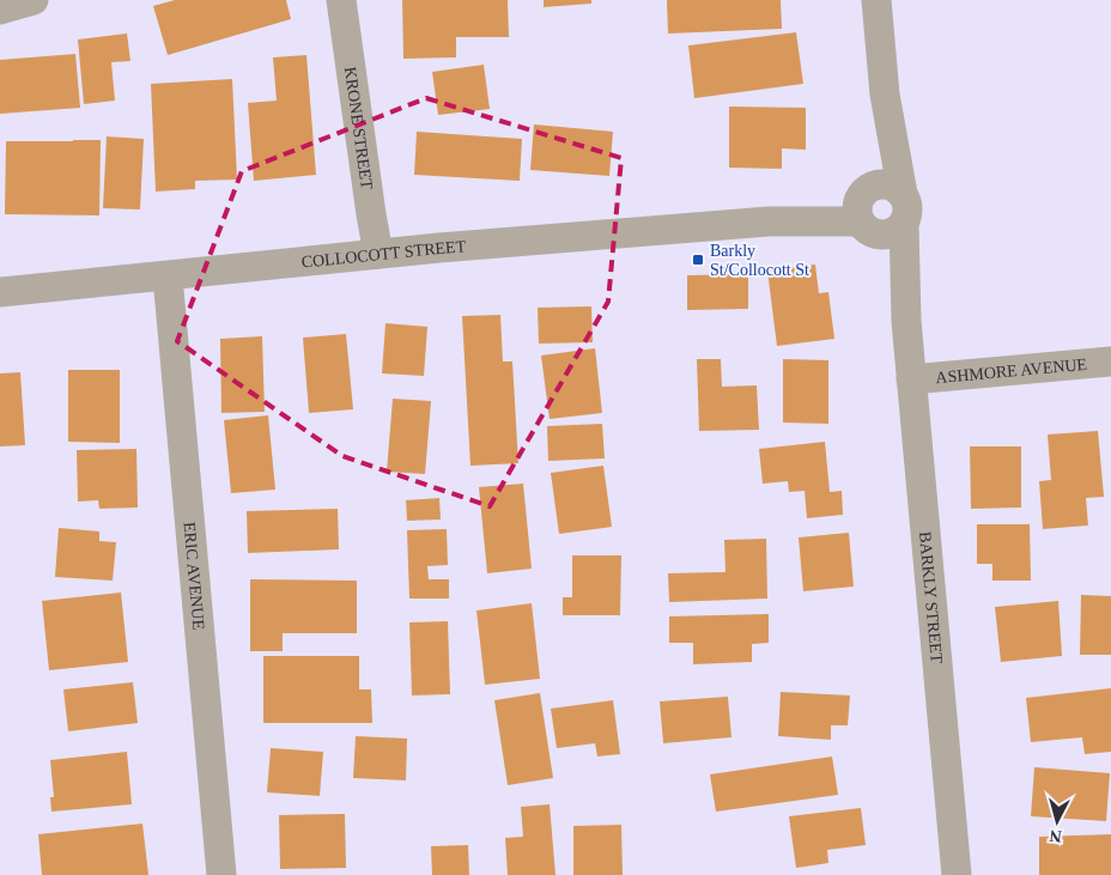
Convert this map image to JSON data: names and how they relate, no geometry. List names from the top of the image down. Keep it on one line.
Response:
{"streets":{"street":["KRONE STREET","COLLOCOTT STREET","ASHMORE AVENUE","ERIC AVENUE","BARKLY STREET"]},"crossings":[["KRONE STREET","COLLOCOTT STREET"],["COLLOCOTT STREET","ERIC AVENUE"],["COLLOCOTT STREET","BARKLY STREET"],["ASHMORE AVENUE","BARKLY STREET"]],"places":{"transit":["Barkly St/Collocott St"]},"north":"bottom"}
